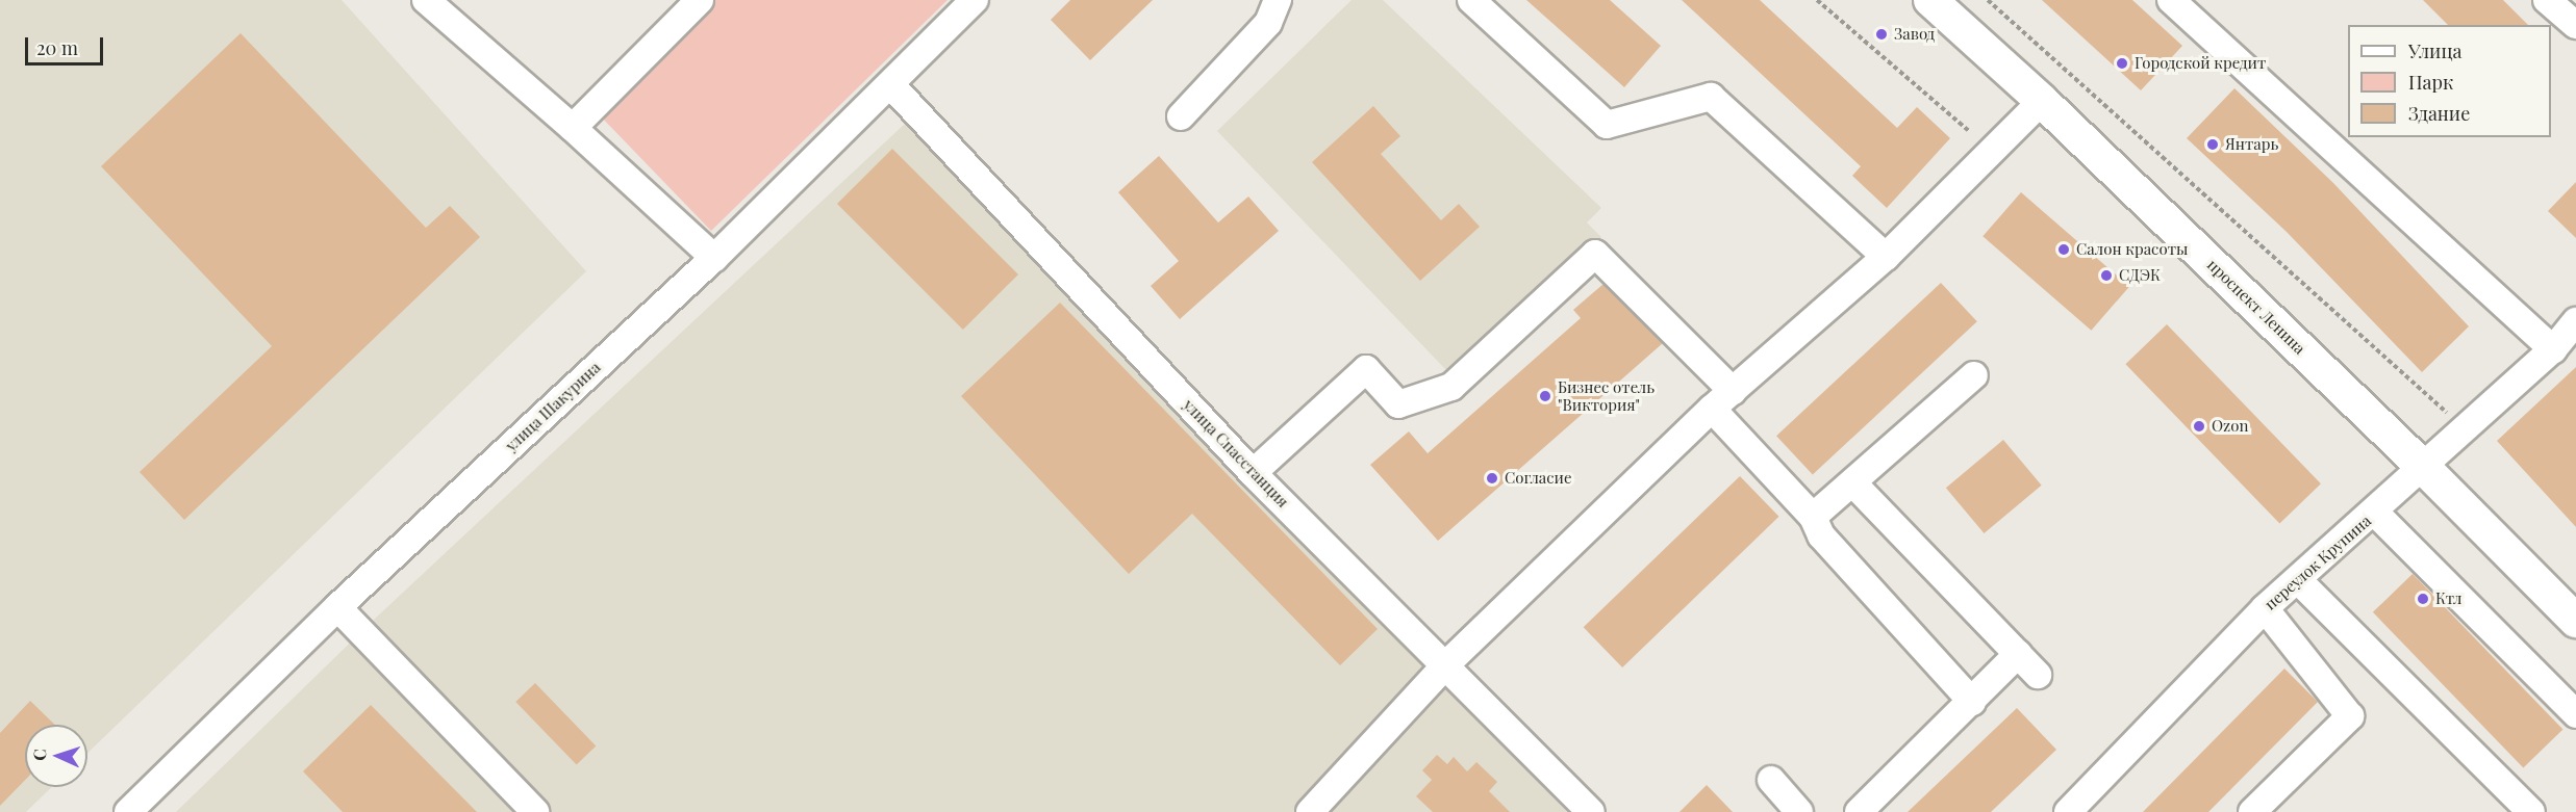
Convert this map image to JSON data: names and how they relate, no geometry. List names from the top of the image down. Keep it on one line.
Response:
{"streets":{"main road":["проспект Ленина"],"street":["улица Шакурина","улица Спасстанция","переулок Крупина"]},"crossings":[["проспект Ленина","переулок Крупина"],["улица Шакурина","улица Спасстанция"]],"places":["Завод","Городской кредит","Янтарь","Салон красоты","СДЭК","Бизнес отель \"Виктория\"","Ozon","Согласие","Ктл"],"legend":["Улица","Парк","Здание"],"scale_bar":"20 m","north":"left"}
